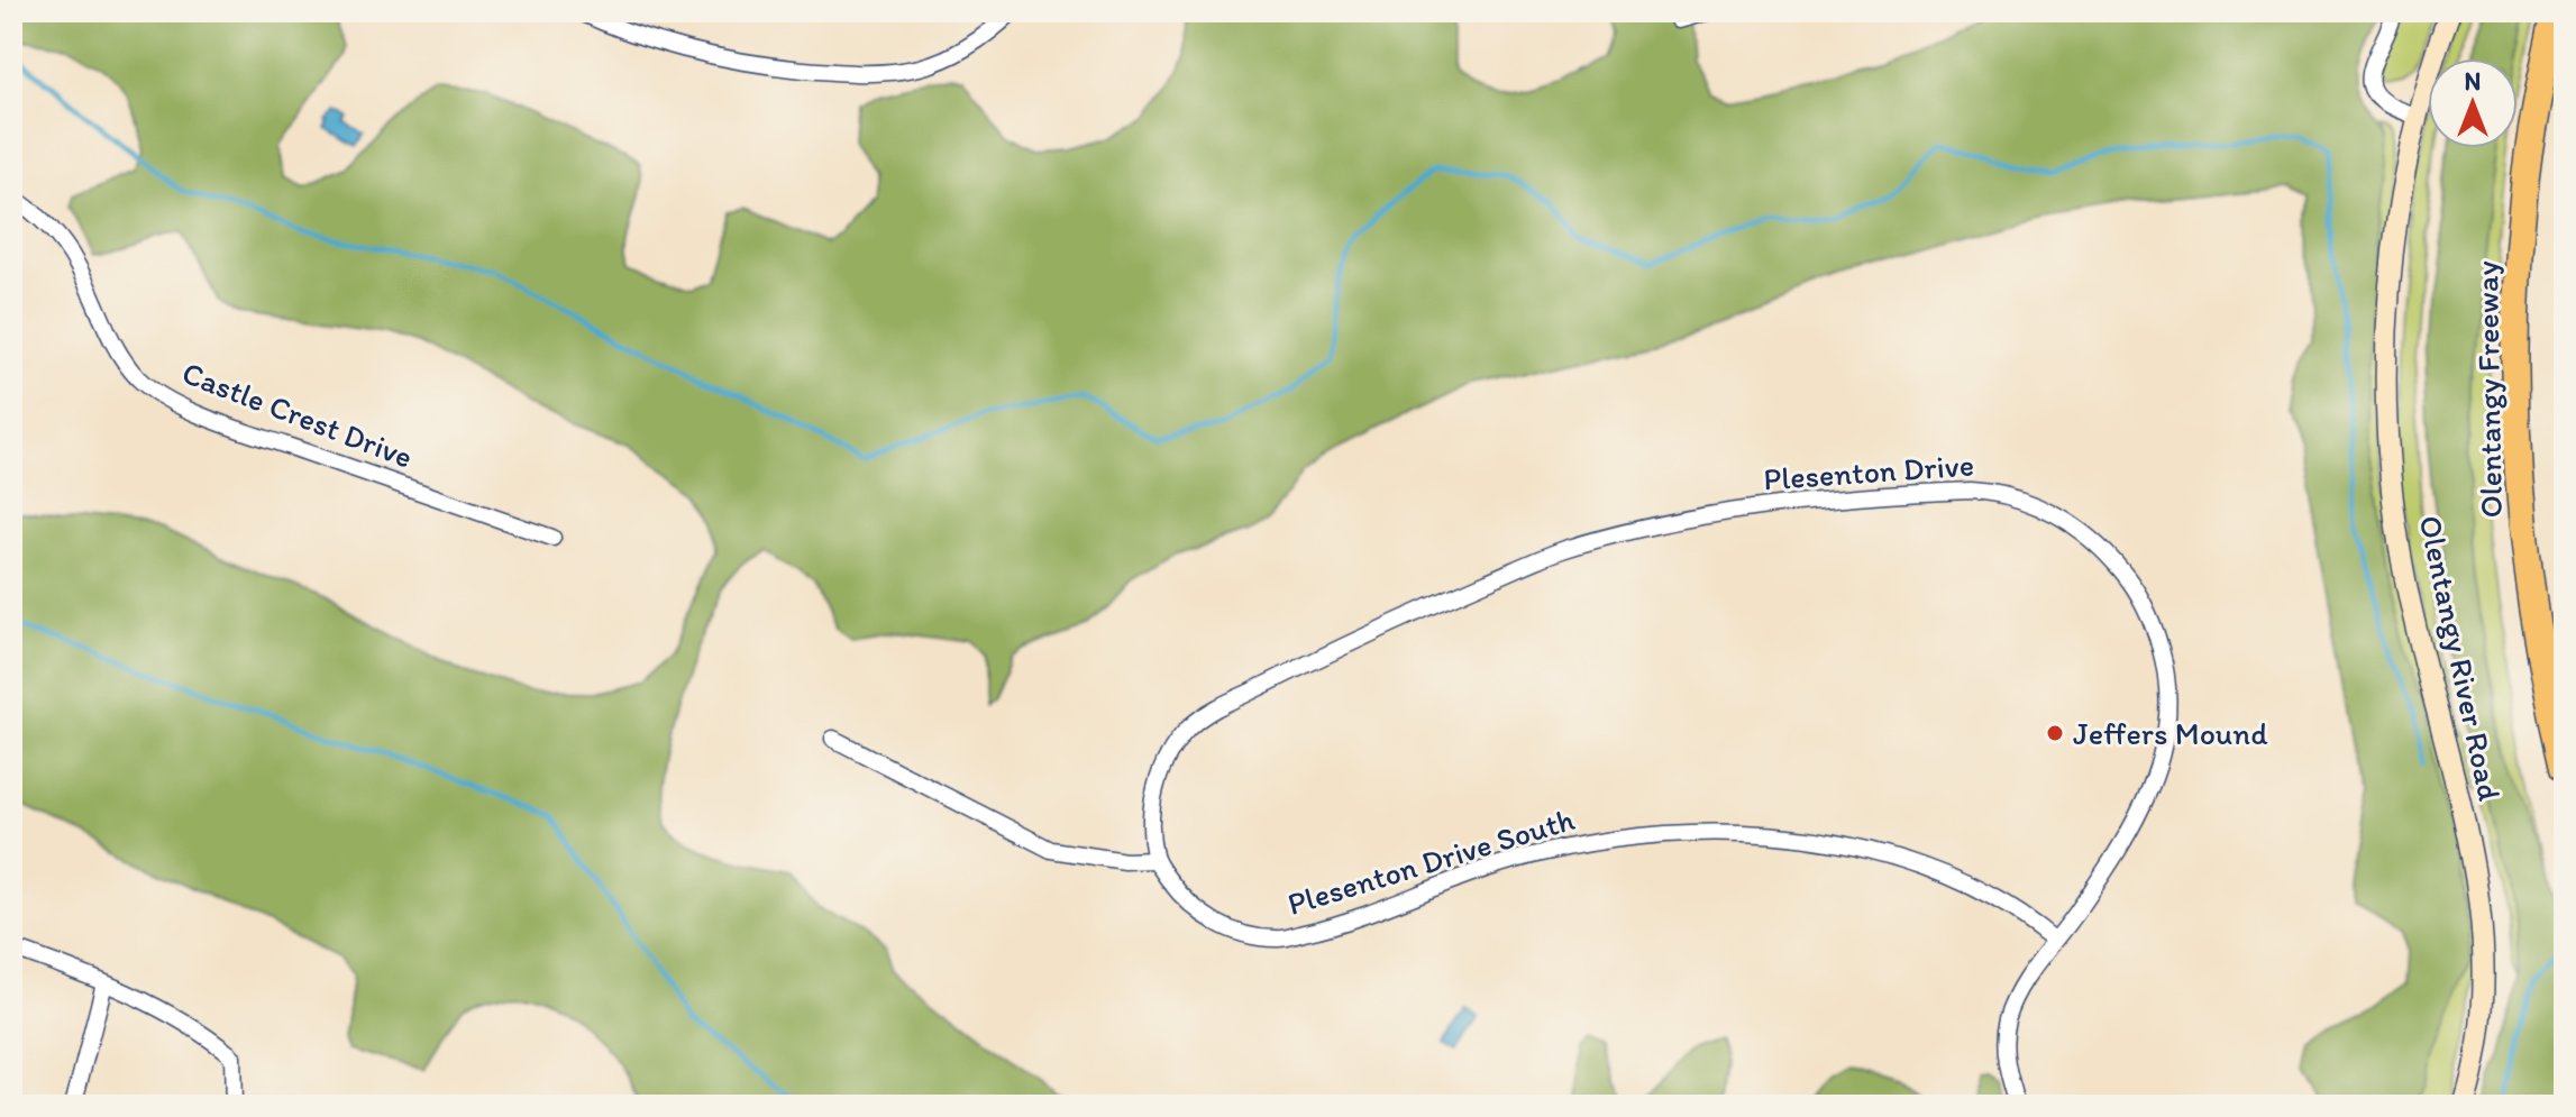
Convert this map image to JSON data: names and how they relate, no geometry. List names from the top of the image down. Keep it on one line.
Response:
{"streets":{"highway":["Olentangy Freeway"],"main road":["Olentangy River Road"],"street":["Castle Crest Drive","Plesenton Drive","Plesenton Drive South"]},"crossings":[["Plesenton Drive","Plesenton Drive South"]],"places":["Jeffers Mound"],"north":"top"}
